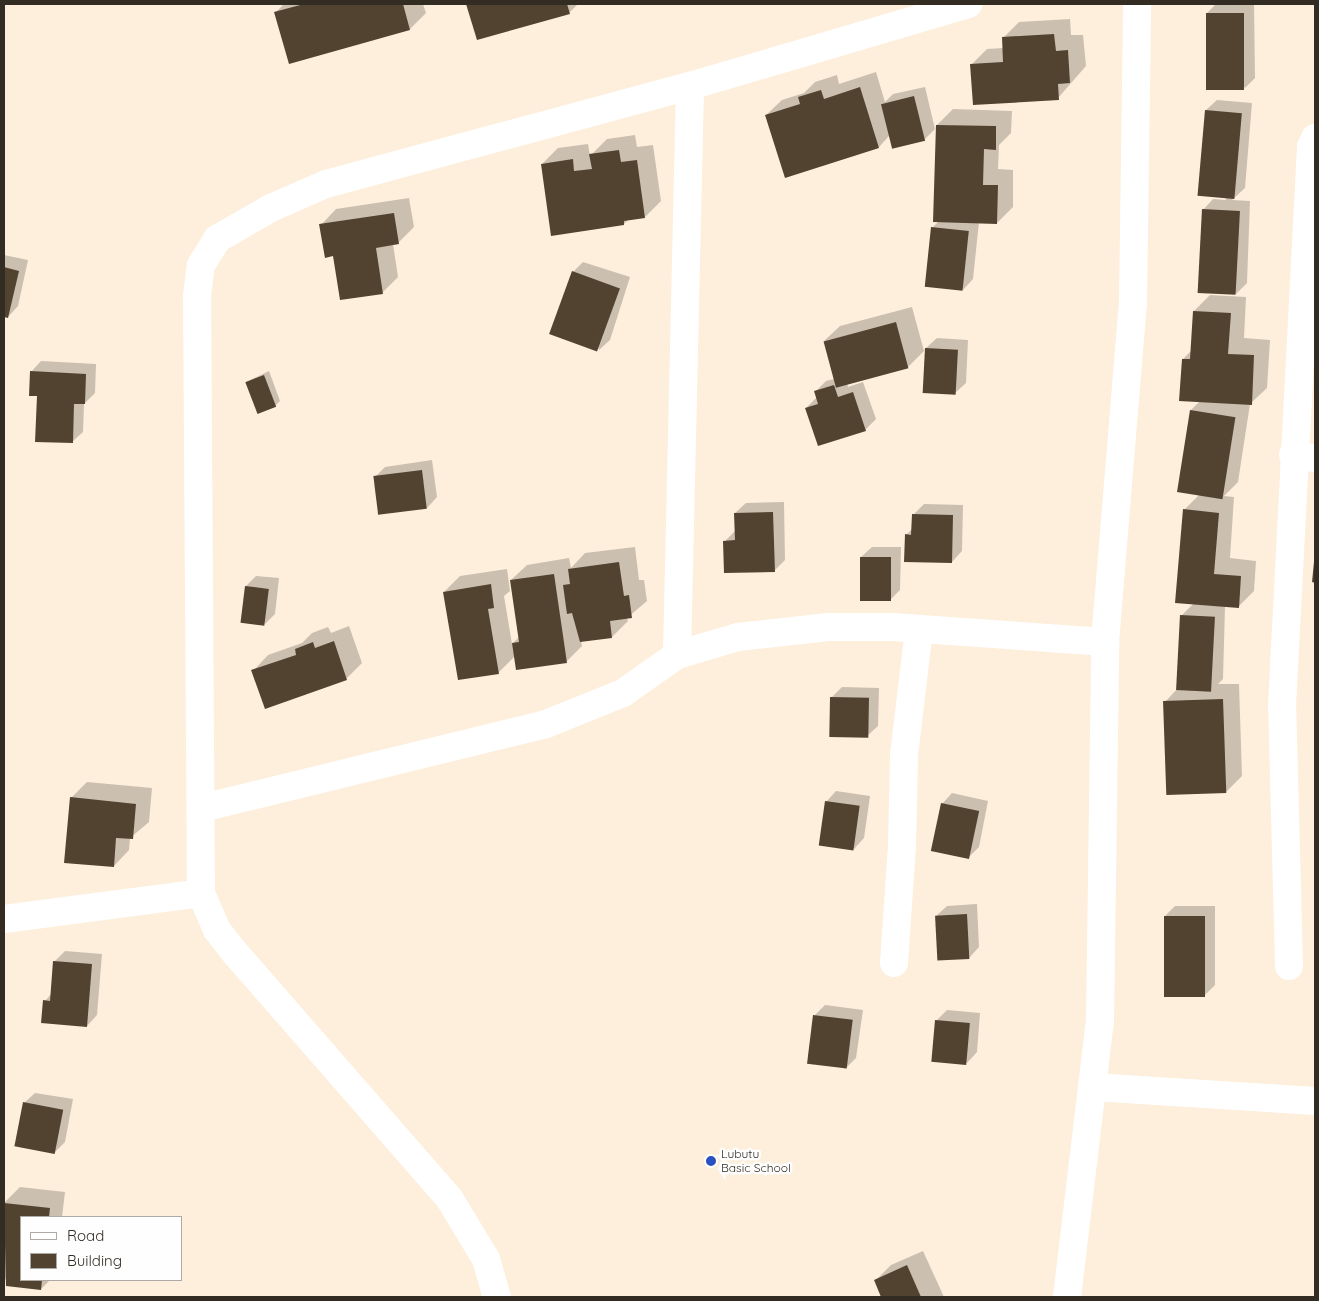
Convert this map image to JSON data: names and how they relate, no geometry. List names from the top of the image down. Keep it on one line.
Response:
{"places":["Lubutu Basic School"],"legend":["Road","Building"]}
